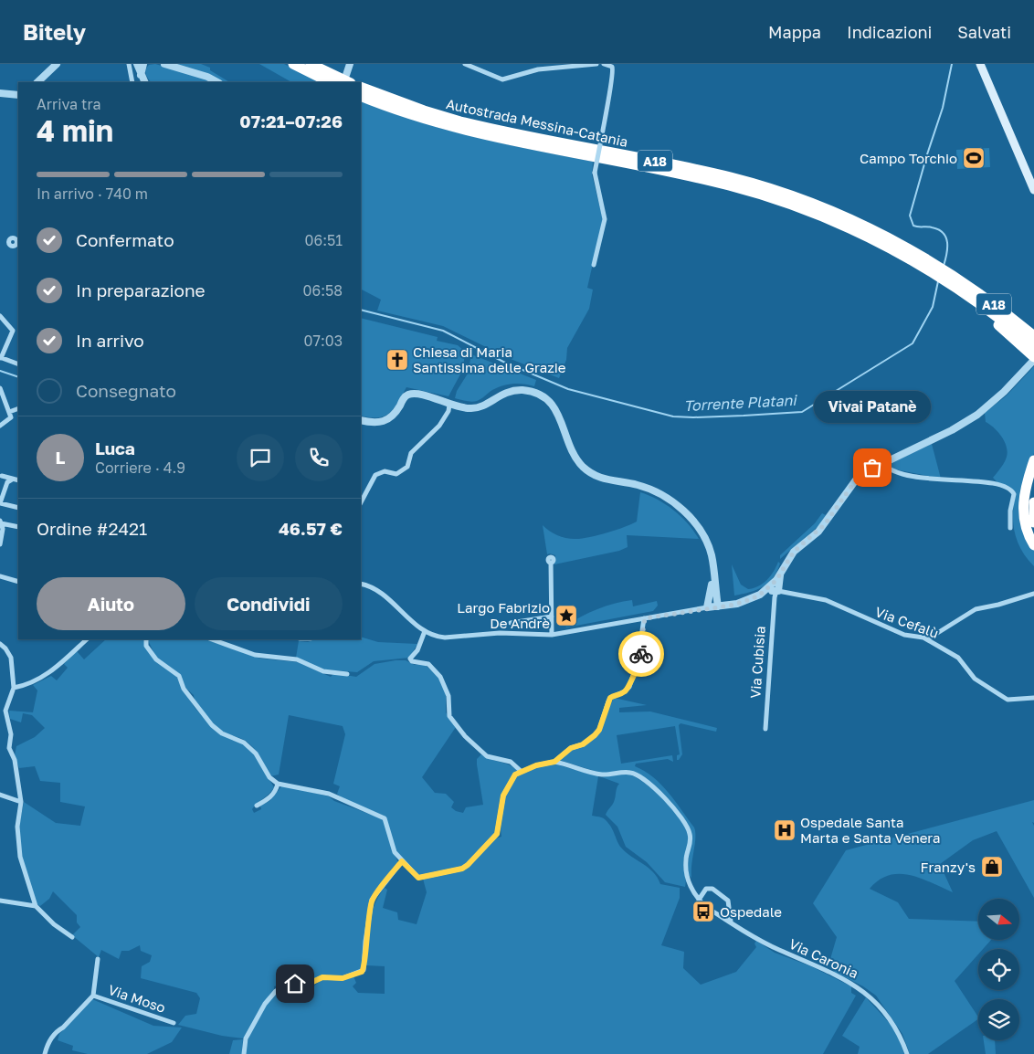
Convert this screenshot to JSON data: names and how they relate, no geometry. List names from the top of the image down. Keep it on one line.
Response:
{"streets":{"highway":["Autostrada Messina-Catania","A18"],"street":["Via Cefalù","Via Cubisia","Via Caronia","Via Moso"]},"crossings":[["Autostrada Messina-Catania","A18"],["Via Cefalù","Via Cubisia"]],"water":["Torrente Platani"],"places":{"sports":["Campo Torchio"],"church":["Chiesa di Maria Santissima delle Grazie"],"other":["Vivai Patanè"],"place":["Largo Fabrizio De Andrè"],"hospital":["Ospedale Santa Marta e Santa Venera"],"shop":["Franzy's"],"bus stop":["Ospedale"]},"north":"right","page":{"header":"Bitely","nav":["Mappa","Indicazioni","Salvati"],"heading":["4 min","Arriva tra","07:21–07:26"],"panel":["Luca","Corriere · 4.9","Ordine #2421","46.57 €"],"bar":"In arrivo · 740 m","list":[["Confermato","06:51"],["In preparazione","06:58"],["In arrivo","07:03"],"Consegnato"],"bubble":"Vivai Patanè","round":"L","buttons":["Aiuto","Condividi"]}}
